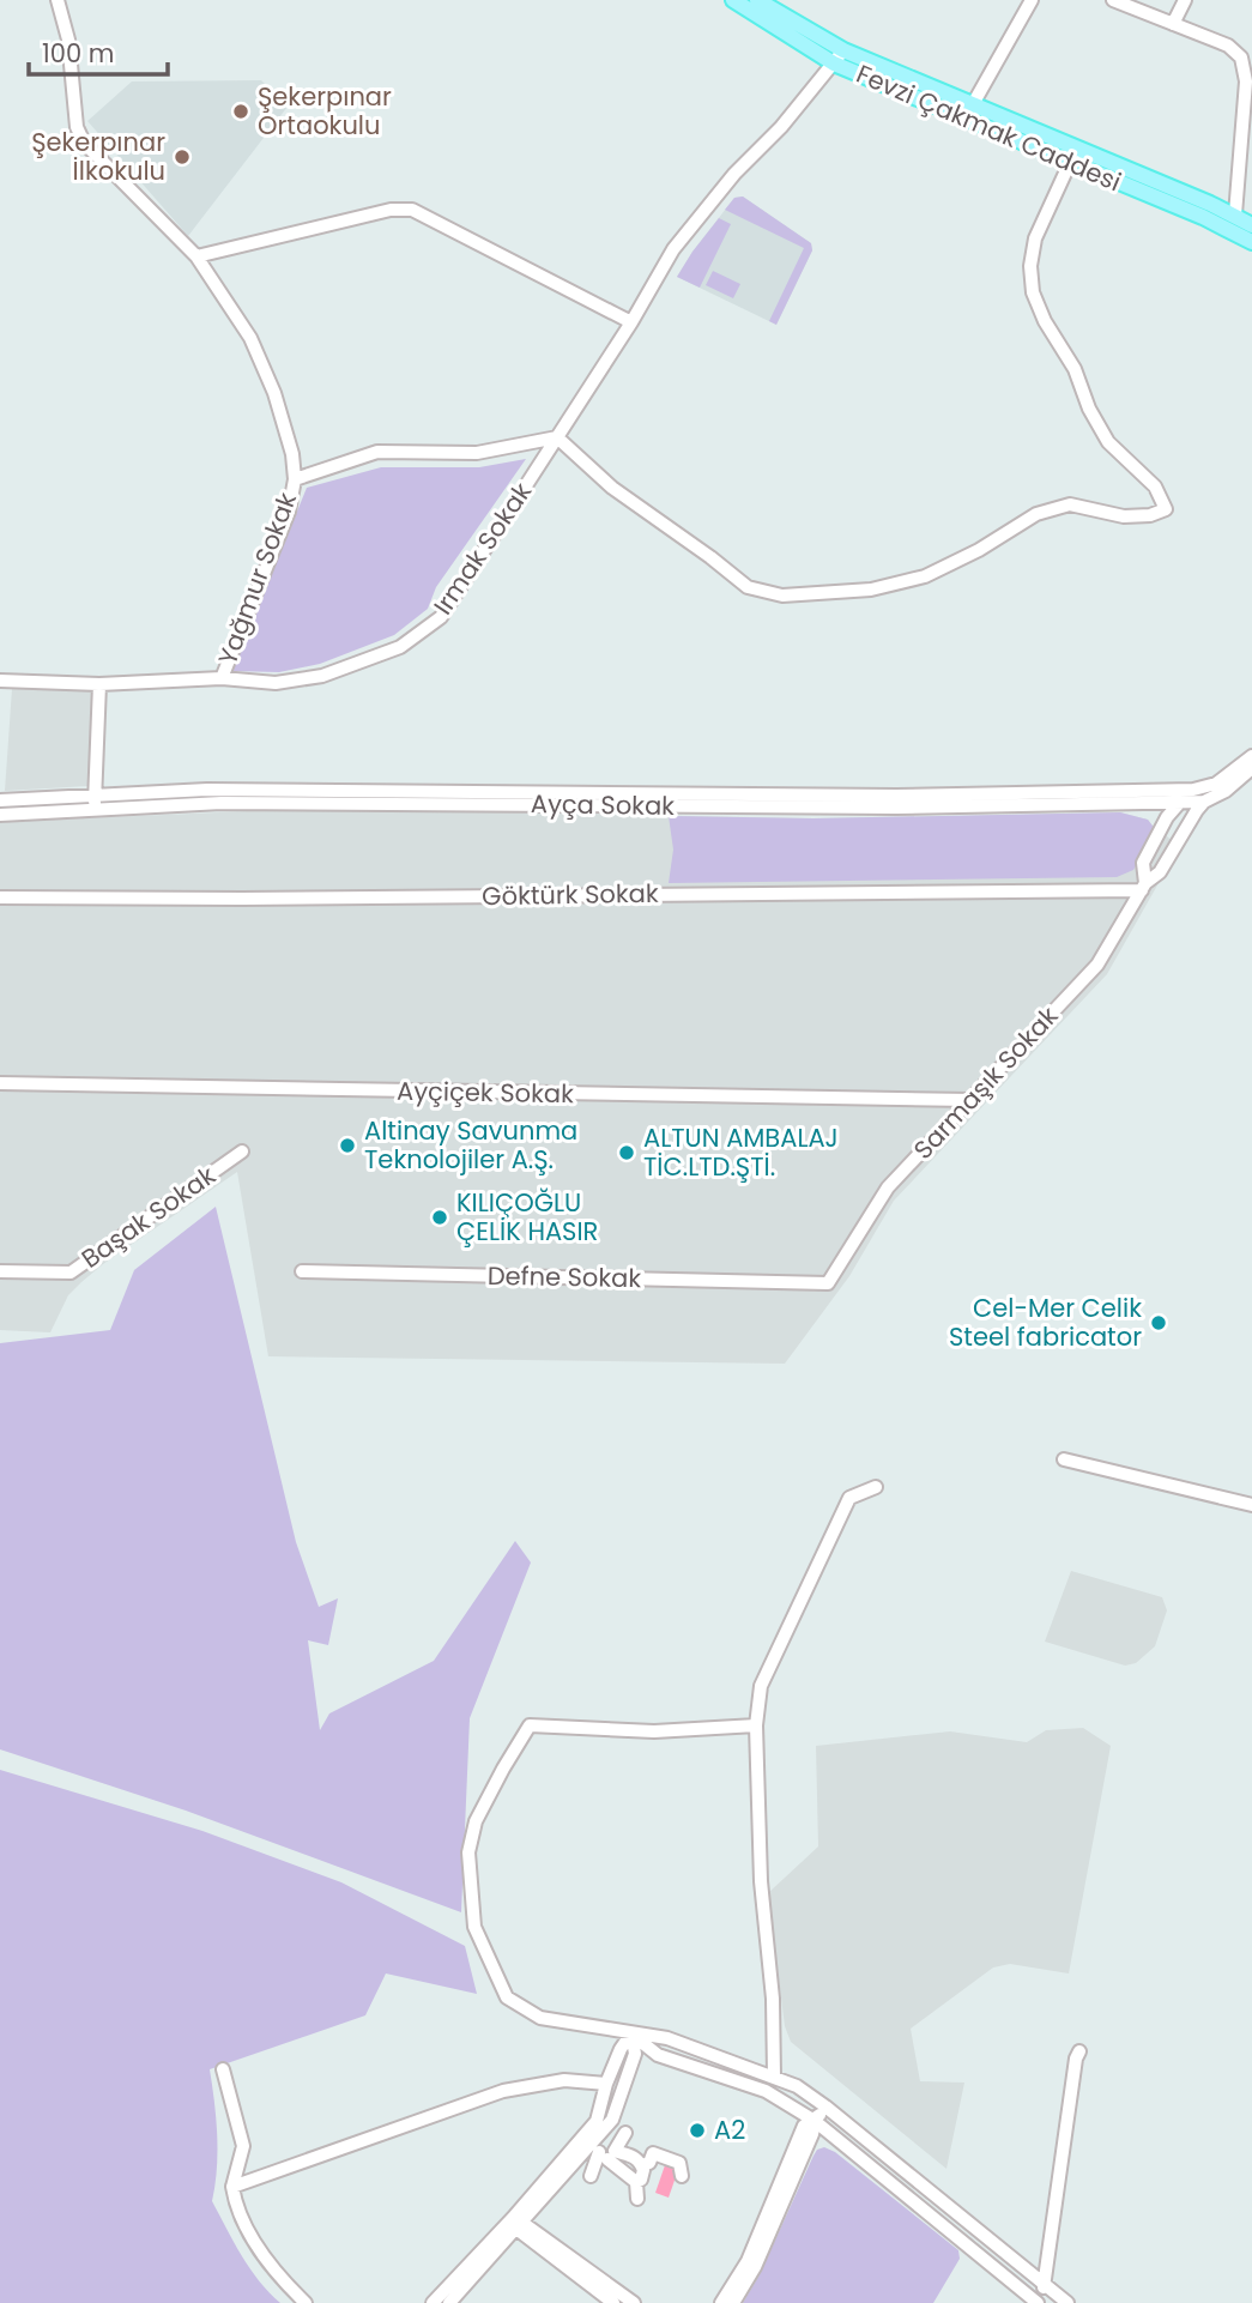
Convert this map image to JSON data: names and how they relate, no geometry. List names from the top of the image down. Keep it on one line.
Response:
{"streets":{"main road":["Fevzi Çakmak Caddesi"],"street":["Irmak Sokak","Yağmur Sokak","Ayça Sokak","Göktürk Sokak","Sarmaşık Sokak","Ayçiçek Sokak","Başak Sokak","Defne Sokak"]},"crossings":[["Fevzi Çakmak Caddesi","Irmak Sokak"],["Irmak Sokak","Yağmur Sokak"],["Ayça Sokak","Sarmaşık Sokak"],["Göktürk Sokak","Sarmaşık Sokak"],["Sarmaşık Sokak","Ayçiçek Sokak"],["Sarmaşık Sokak","Defne Sokak"]],"places":["Şekerpınar Ortaokulu","Şekerpınar İlkokulu","Altinay Savunma Teknolojiler A.Ş.","ALTUN AMBALAJ TİC.LTD.ŞTİ.","KILIÇOĞLU ÇELİK HASIR","Cel-Mer Celik Steel fabricator","A2"],"scale_bar":"100 m"}
